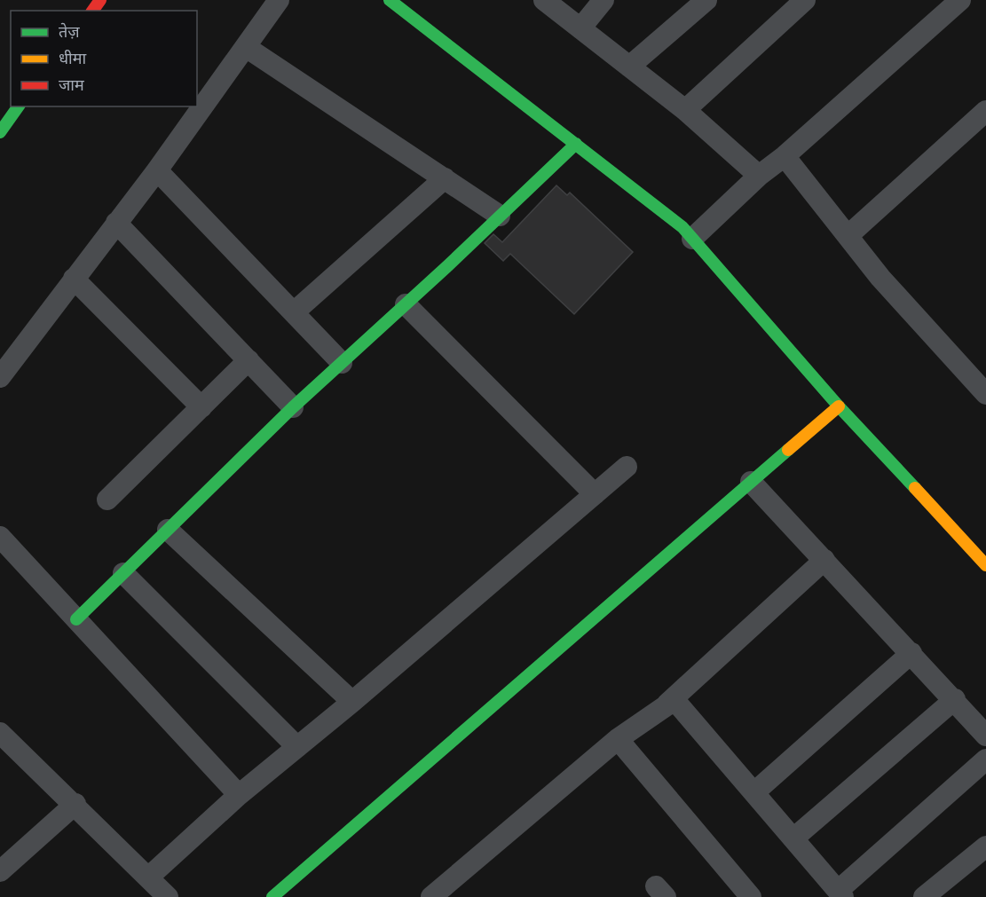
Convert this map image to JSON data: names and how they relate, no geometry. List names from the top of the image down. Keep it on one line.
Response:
{"legend":["तेज़","धीमा","जाम"]}
